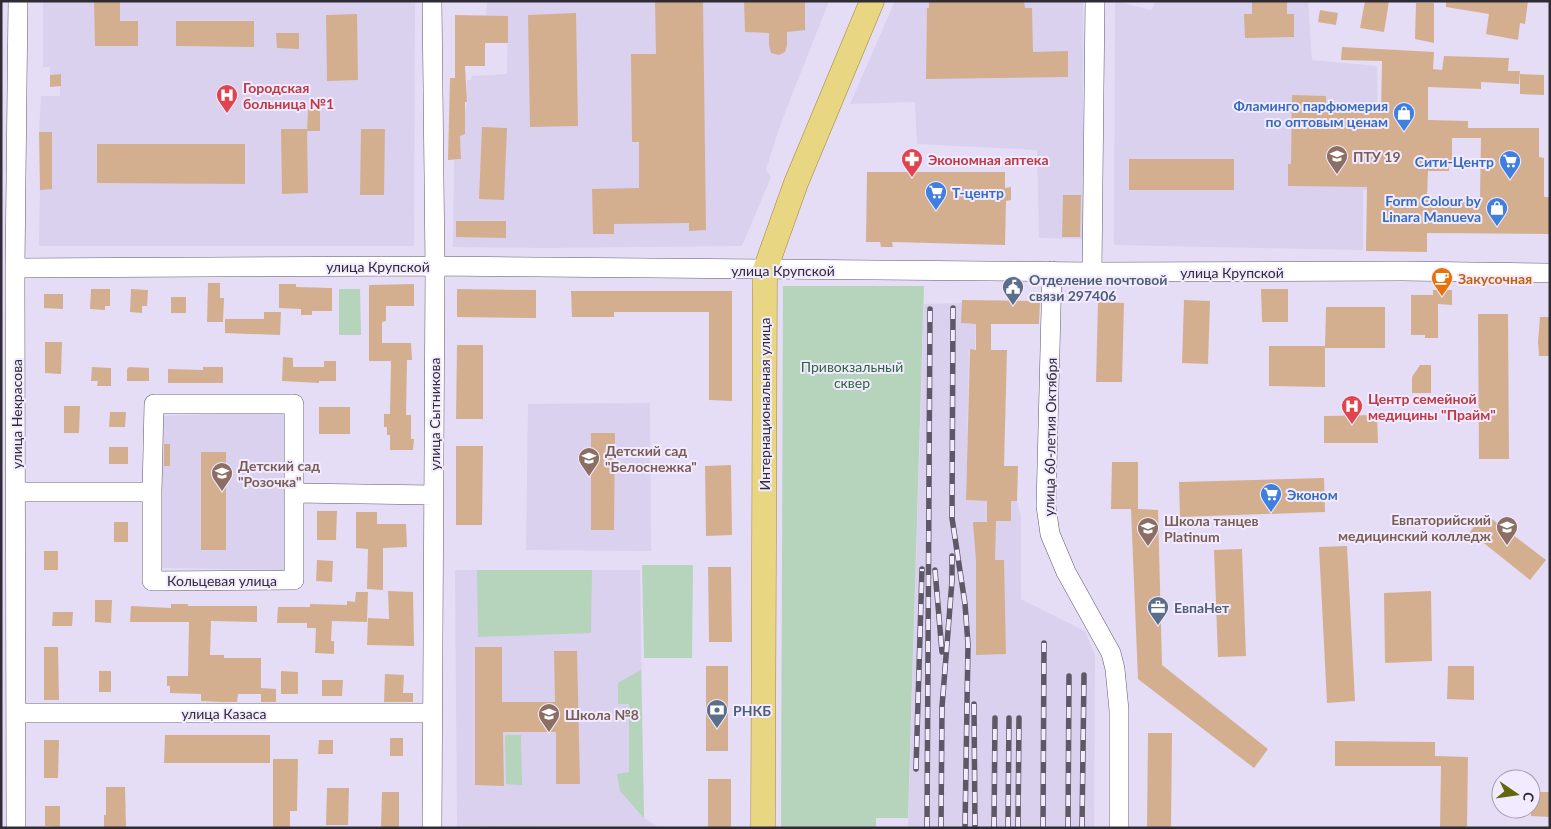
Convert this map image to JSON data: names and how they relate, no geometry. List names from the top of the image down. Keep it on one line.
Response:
{"streets":{"main road":["Интернациональная улица"],"street":["улица Крупской","улица Некрасова","улица Сытникова","улица 60-летия Октября","Кольцевая улица","улица Казаса"]},"crossings":[["улица Крупской","Интернациональная улица"],["улица Крупской","улица Некрасова"],["улица Крупской","улица Сытникова"],["улица Крупской","улица 60-летия Октября"],["улица Некрасова","улица Казаса"],["улица Сытникова","улица Казаса"]],"parks":["Привокзальный сквер"],"places":{"hospital":["Городская больница №1","Центр семейной медицины \"Прайм\""],"shop":["Фламинго парфюмерия по оптовым ценам","Form Colour by Linara Manueva"],"school or university":["ПТУ 19","Детский сад \"Белоснежка\"","Детский сад \"Розочка\"","Евпаторийский медицинский колледж","Школа танцев Platinum","Школа №8"],"pharmacy":["Экономная аптека"],"supermarket":["Сити-Центр","Т-центр","Эконом"],"cafe":["Закусочная"],"public building":["Отделение почтовой связи 297406"],"office":["ЕвпаНет"],"bank":["РНКБ"]},"north":"right"}
